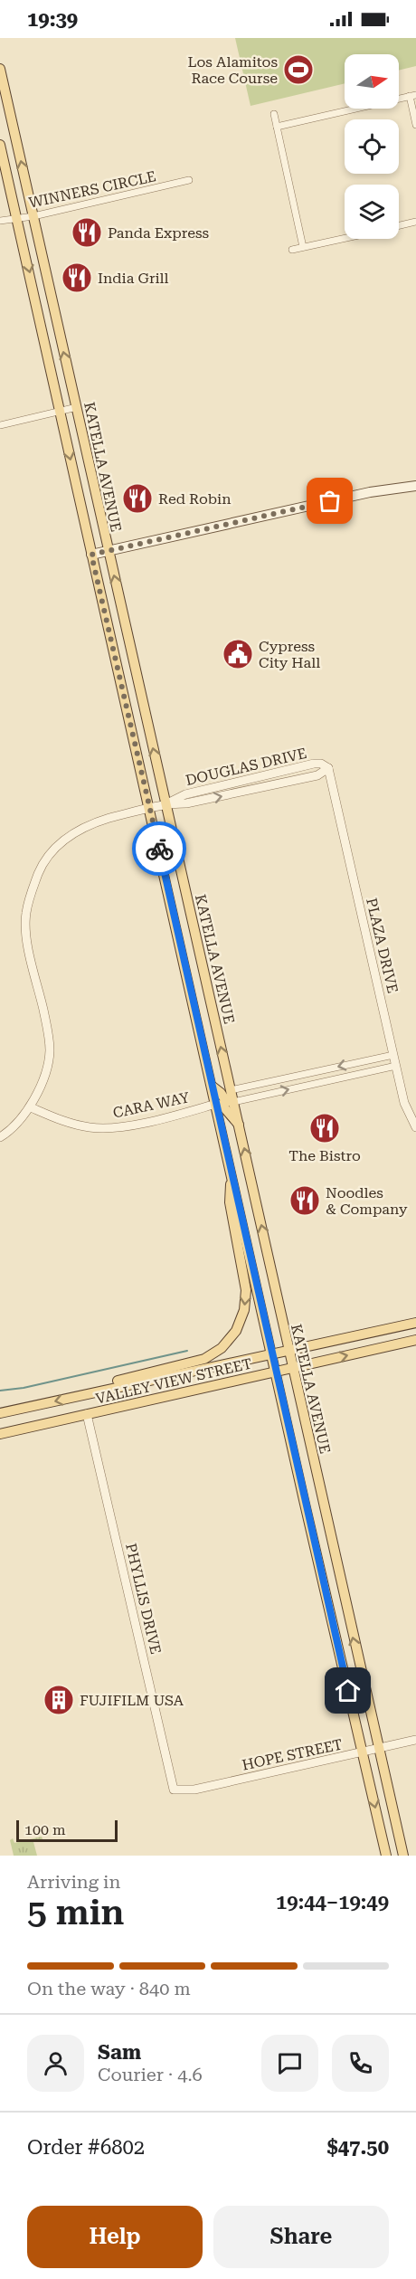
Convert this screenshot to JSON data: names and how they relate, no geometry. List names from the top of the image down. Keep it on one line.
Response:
{"streets":{"main road":["KATELLA AVENUE","VALLEY VIEW STREET"],"street":["WINNERS CIRCLE","DOUGLAS DRIVE","PLAZA DRIVE","CARA WAY","PHYLLIS DRIVE","HOPE STREET"]},"crossings":[["WINNERS CIRCLE","KATELLA AVENUE"],["KATELLA AVENUE","DOUGLAS DRIVE"],["KATELLA AVENUE","CARA WAY"],["KATELLA AVENUE","VALLEY VIEW STREET"],["KATELLA AVENUE","HOPE STREET"],["DOUGLAS DRIVE","PLAZA DRIVE"],["DOUGLAS DRIVE","CARA WAY"],["VALLEY VIEW STREET","PHYLLIS DRIVE"],["PHYLLIS DRIVE","HOPE STREET"]],"places":{"sports":["Los Alamitos Race Course"],"restaurant":["Panda Express","India Grill","Red Robin","The Bistro","Noodles & Company"],"public building":["Cypress City Hall"],"building":["FUJIFILM USA"]},"scale_bar":"100 m","north":"right","page":{"status":"19:39","scale":"100 m","heading":["5 min","Arriving in","19:44–19:49"],"panel":["Sam","Courier · 4.6","Order #6802","$47.50"],"bar":"On the way · 840 m","buttons":["Help","Share"]}}
